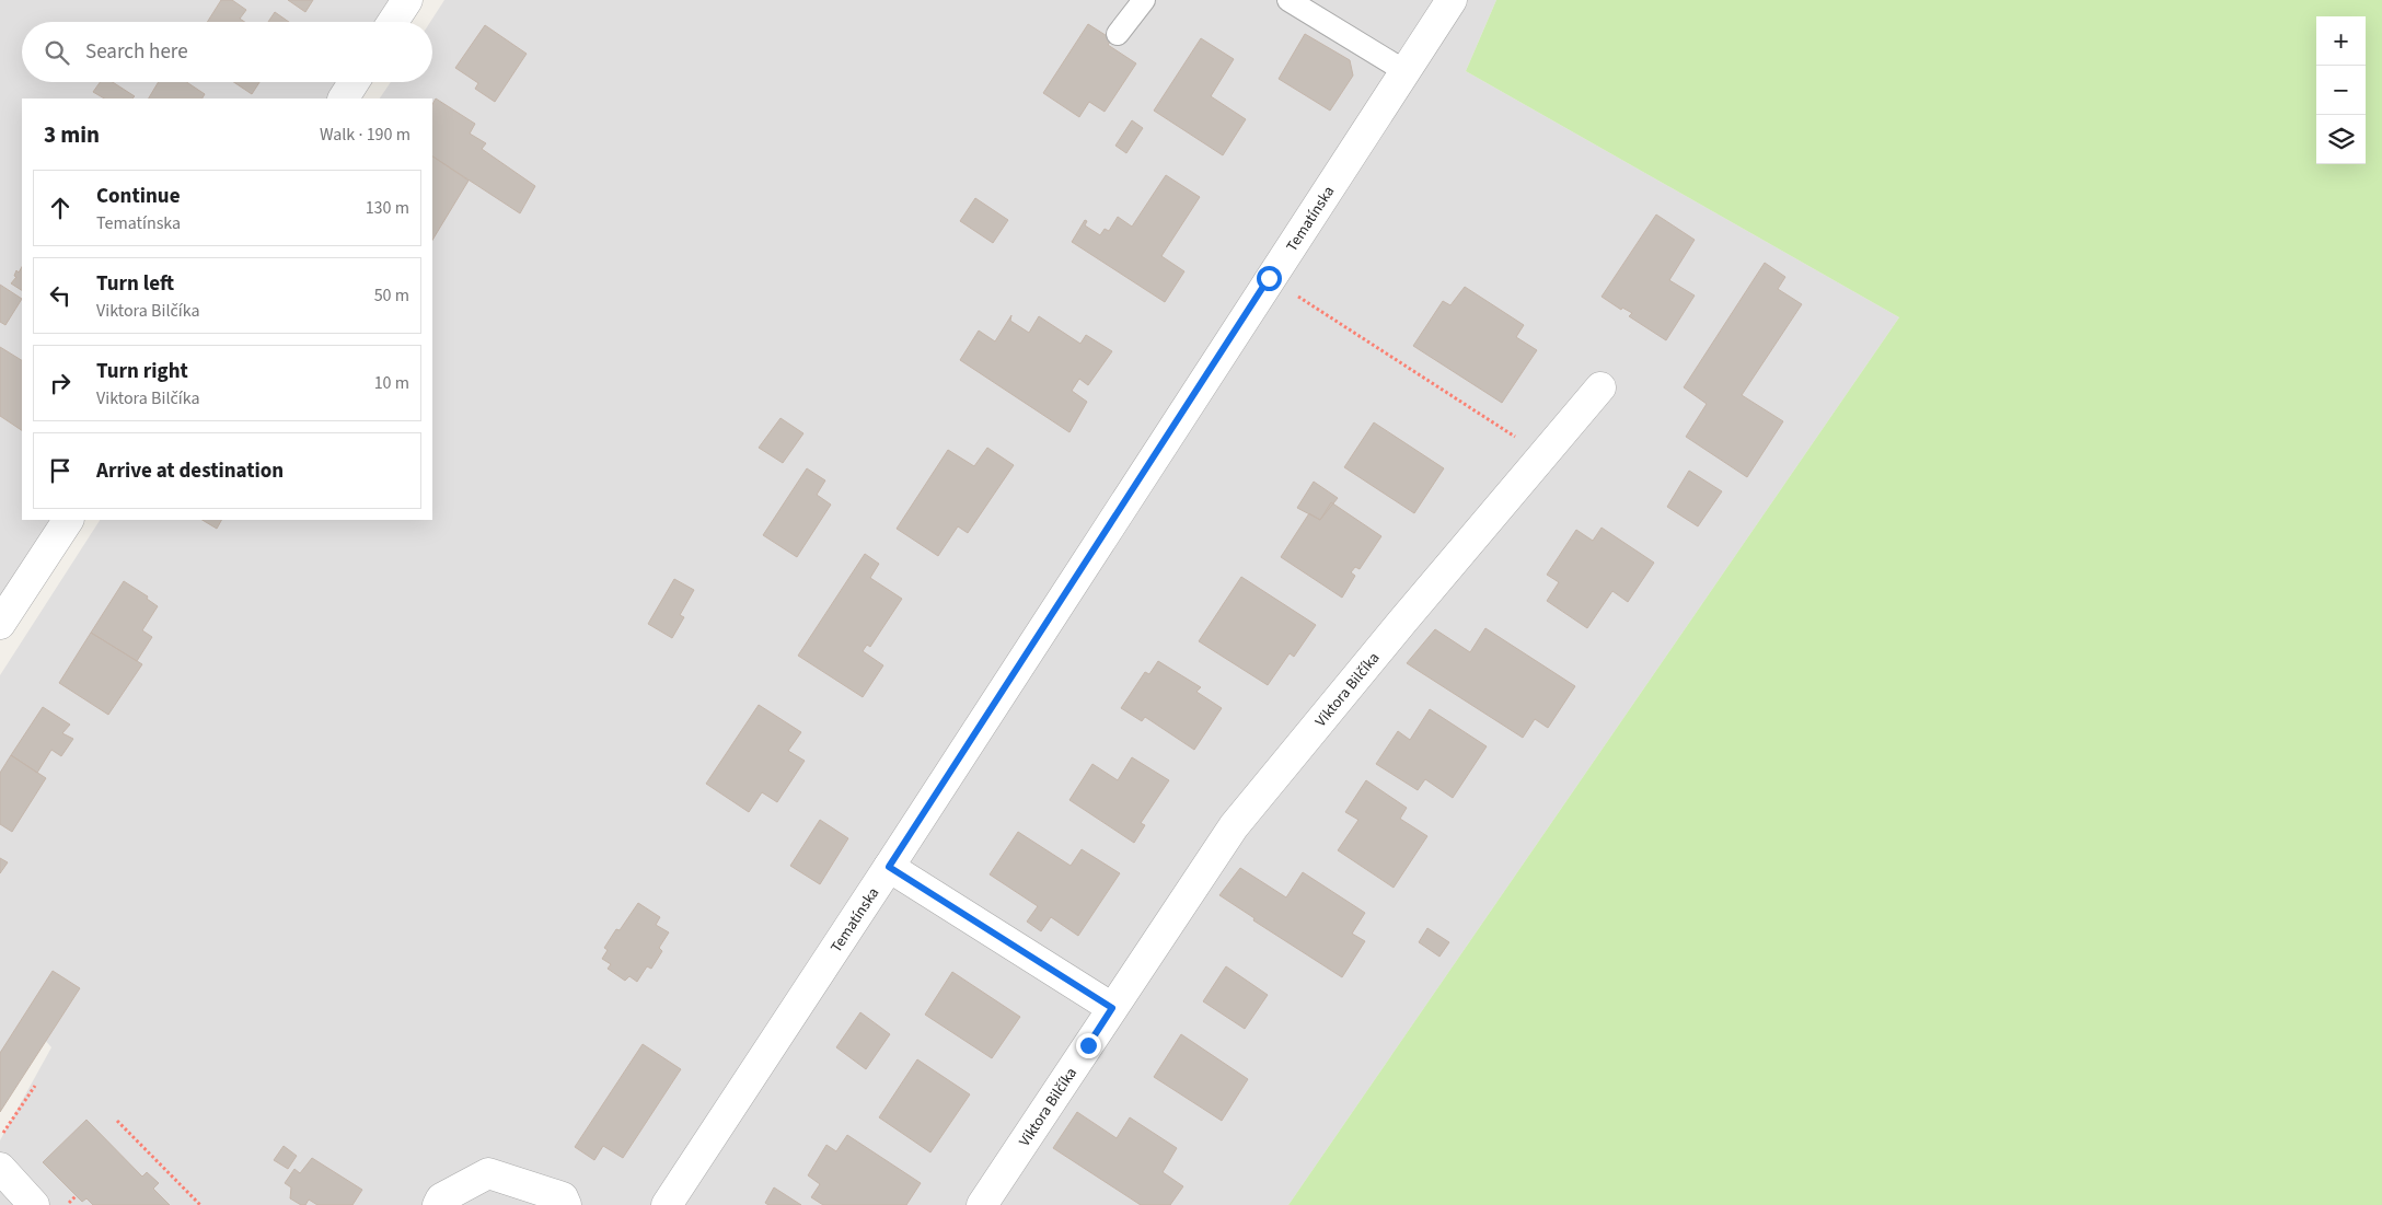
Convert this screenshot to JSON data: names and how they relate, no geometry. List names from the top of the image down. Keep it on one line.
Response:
{"streets":{"street":["Tematínska","Viktora Bilčíka"]},"page":{"map_buttons":["+","−"],"search":"Search here","heading":["3 min","Walk · 190 m"],"list":[["Continue","Tematínska","130 m"],["Turn left","Viktora Bilčíka","50 m"],["Turn right","Viktora Bilčíka","10 m"],"Arrive at destination"]}}
